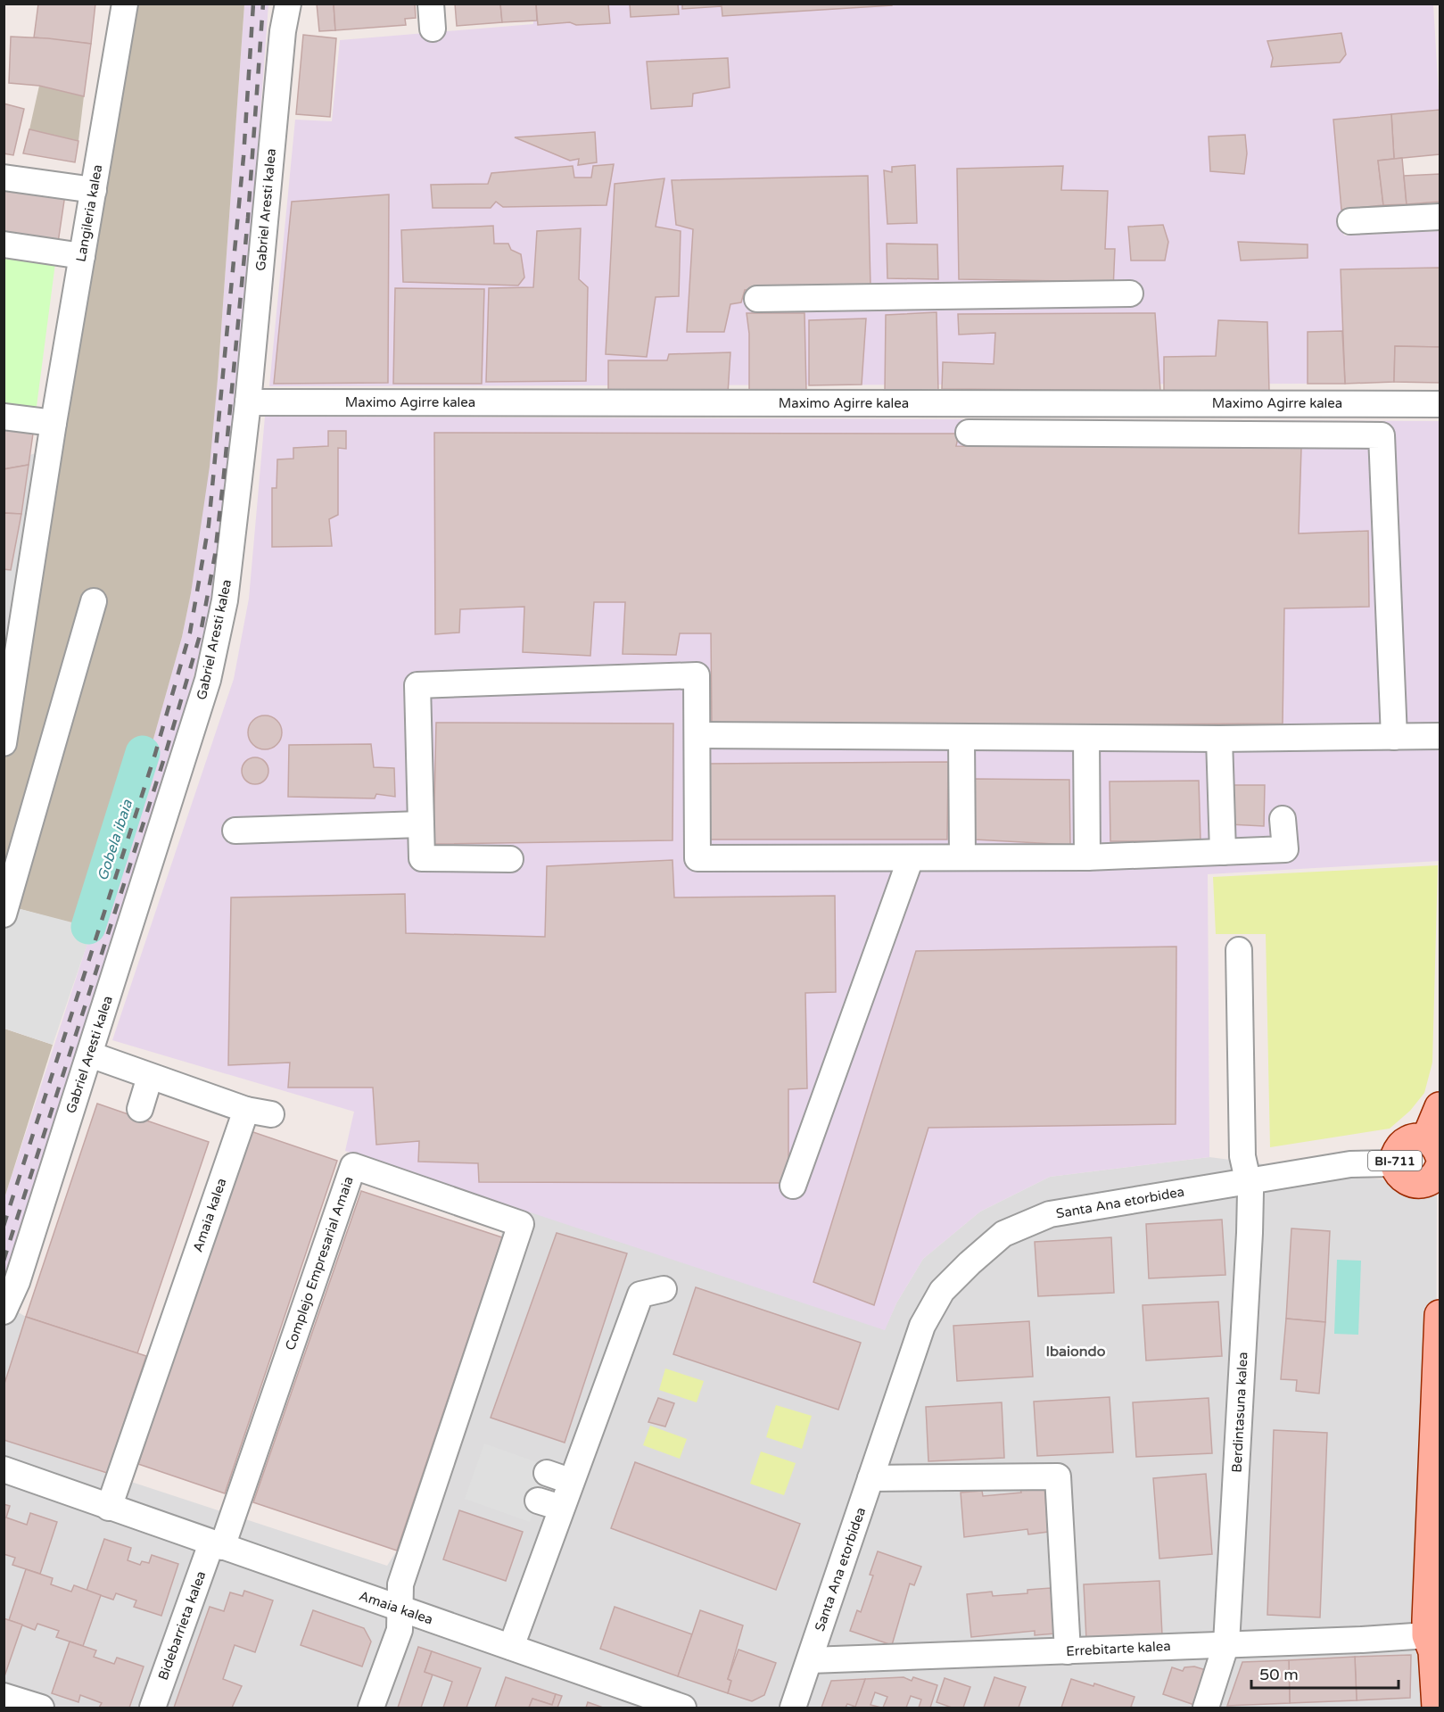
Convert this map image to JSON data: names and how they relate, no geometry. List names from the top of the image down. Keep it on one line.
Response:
{"streets":{"main road":["BI-711"],"street":["Gabriel Aresti kalea","Langileria kalea","Maximo Agirre kalea","Santa Ana etorbidea","Amaia kalea","Complejo Empresarial Amaia","Berdintasuna kalea","Bidebarrieta kalea","Errebitarte kalea"]},"crossings":[["Gabriel Aresti kalea","Maximo Agirre kalea"],["BI-711","Santa Ana etorbidea"],["Santa Ana etorbidea","Berdintasuna kalea"],["Santa Ana etorbidea","Errebitarte kalea"],["Amaia kalea","Complejo Empresarial Amaia"],["Amaia kalea","Bidebarrieta kalea"],["Complejo Empresarial Amaia","Bidebarrieta kalea"],["Berdintasuna kalea","Errebitarte kalea"]],"districts":["Ibaiondo"],"water":["Gobela ibaia"],"scale_bar":"50 m"}
